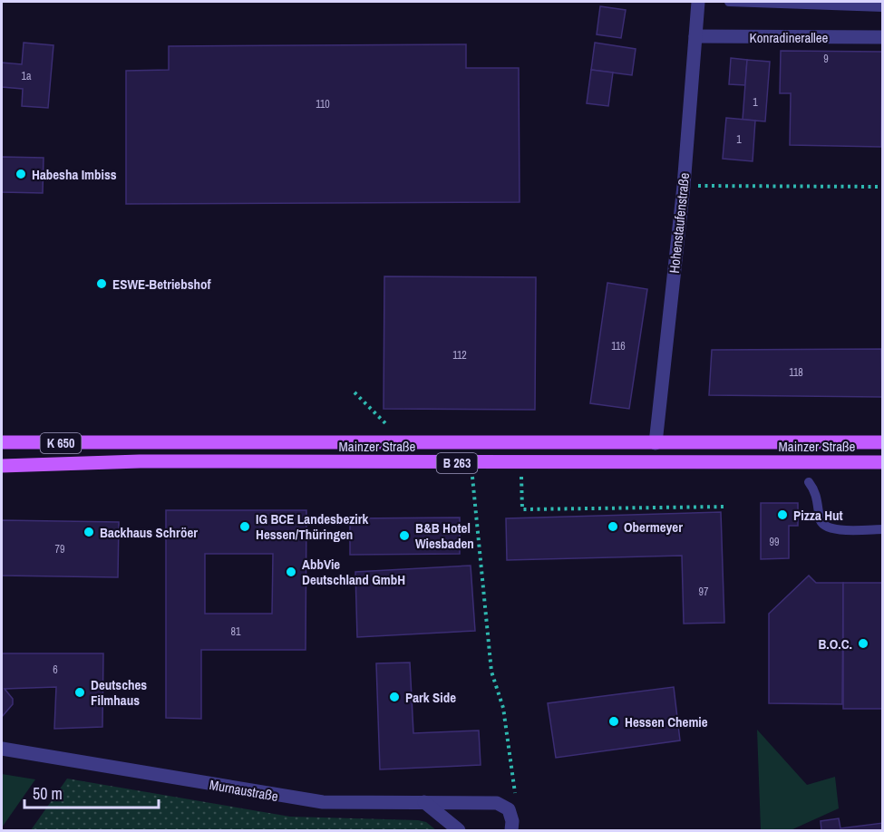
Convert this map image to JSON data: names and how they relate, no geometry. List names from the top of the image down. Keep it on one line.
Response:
{"streets":{"main road":["K 650","Mainzer Straße","B 263"],"street":["Konradinerallee","Hohenstaufenstraße","Murnaustraße"]},"crossings":[["Konradinerallee","Hohenstaufenstraße"],["Hohenstaufenstraße","Mainzer Straße"]],"places":["Habesha Imbiss","ESWE-Betriebshof","Pizza Hut","IG BCE Landesbezirk Hessen/Thüringen","Obermeyer","Backhaus Schröer","B&B Hotel Wiesbaden","AbbVie Deutschland GmbH","B.O.C.","Deutsches Filmhaus","Park Side","Hessen Chemie"],"house_numbers":["9","1a","1","110","1","116","112","118","99","79","97","81","6"],"scale_bar":"50 m"}
